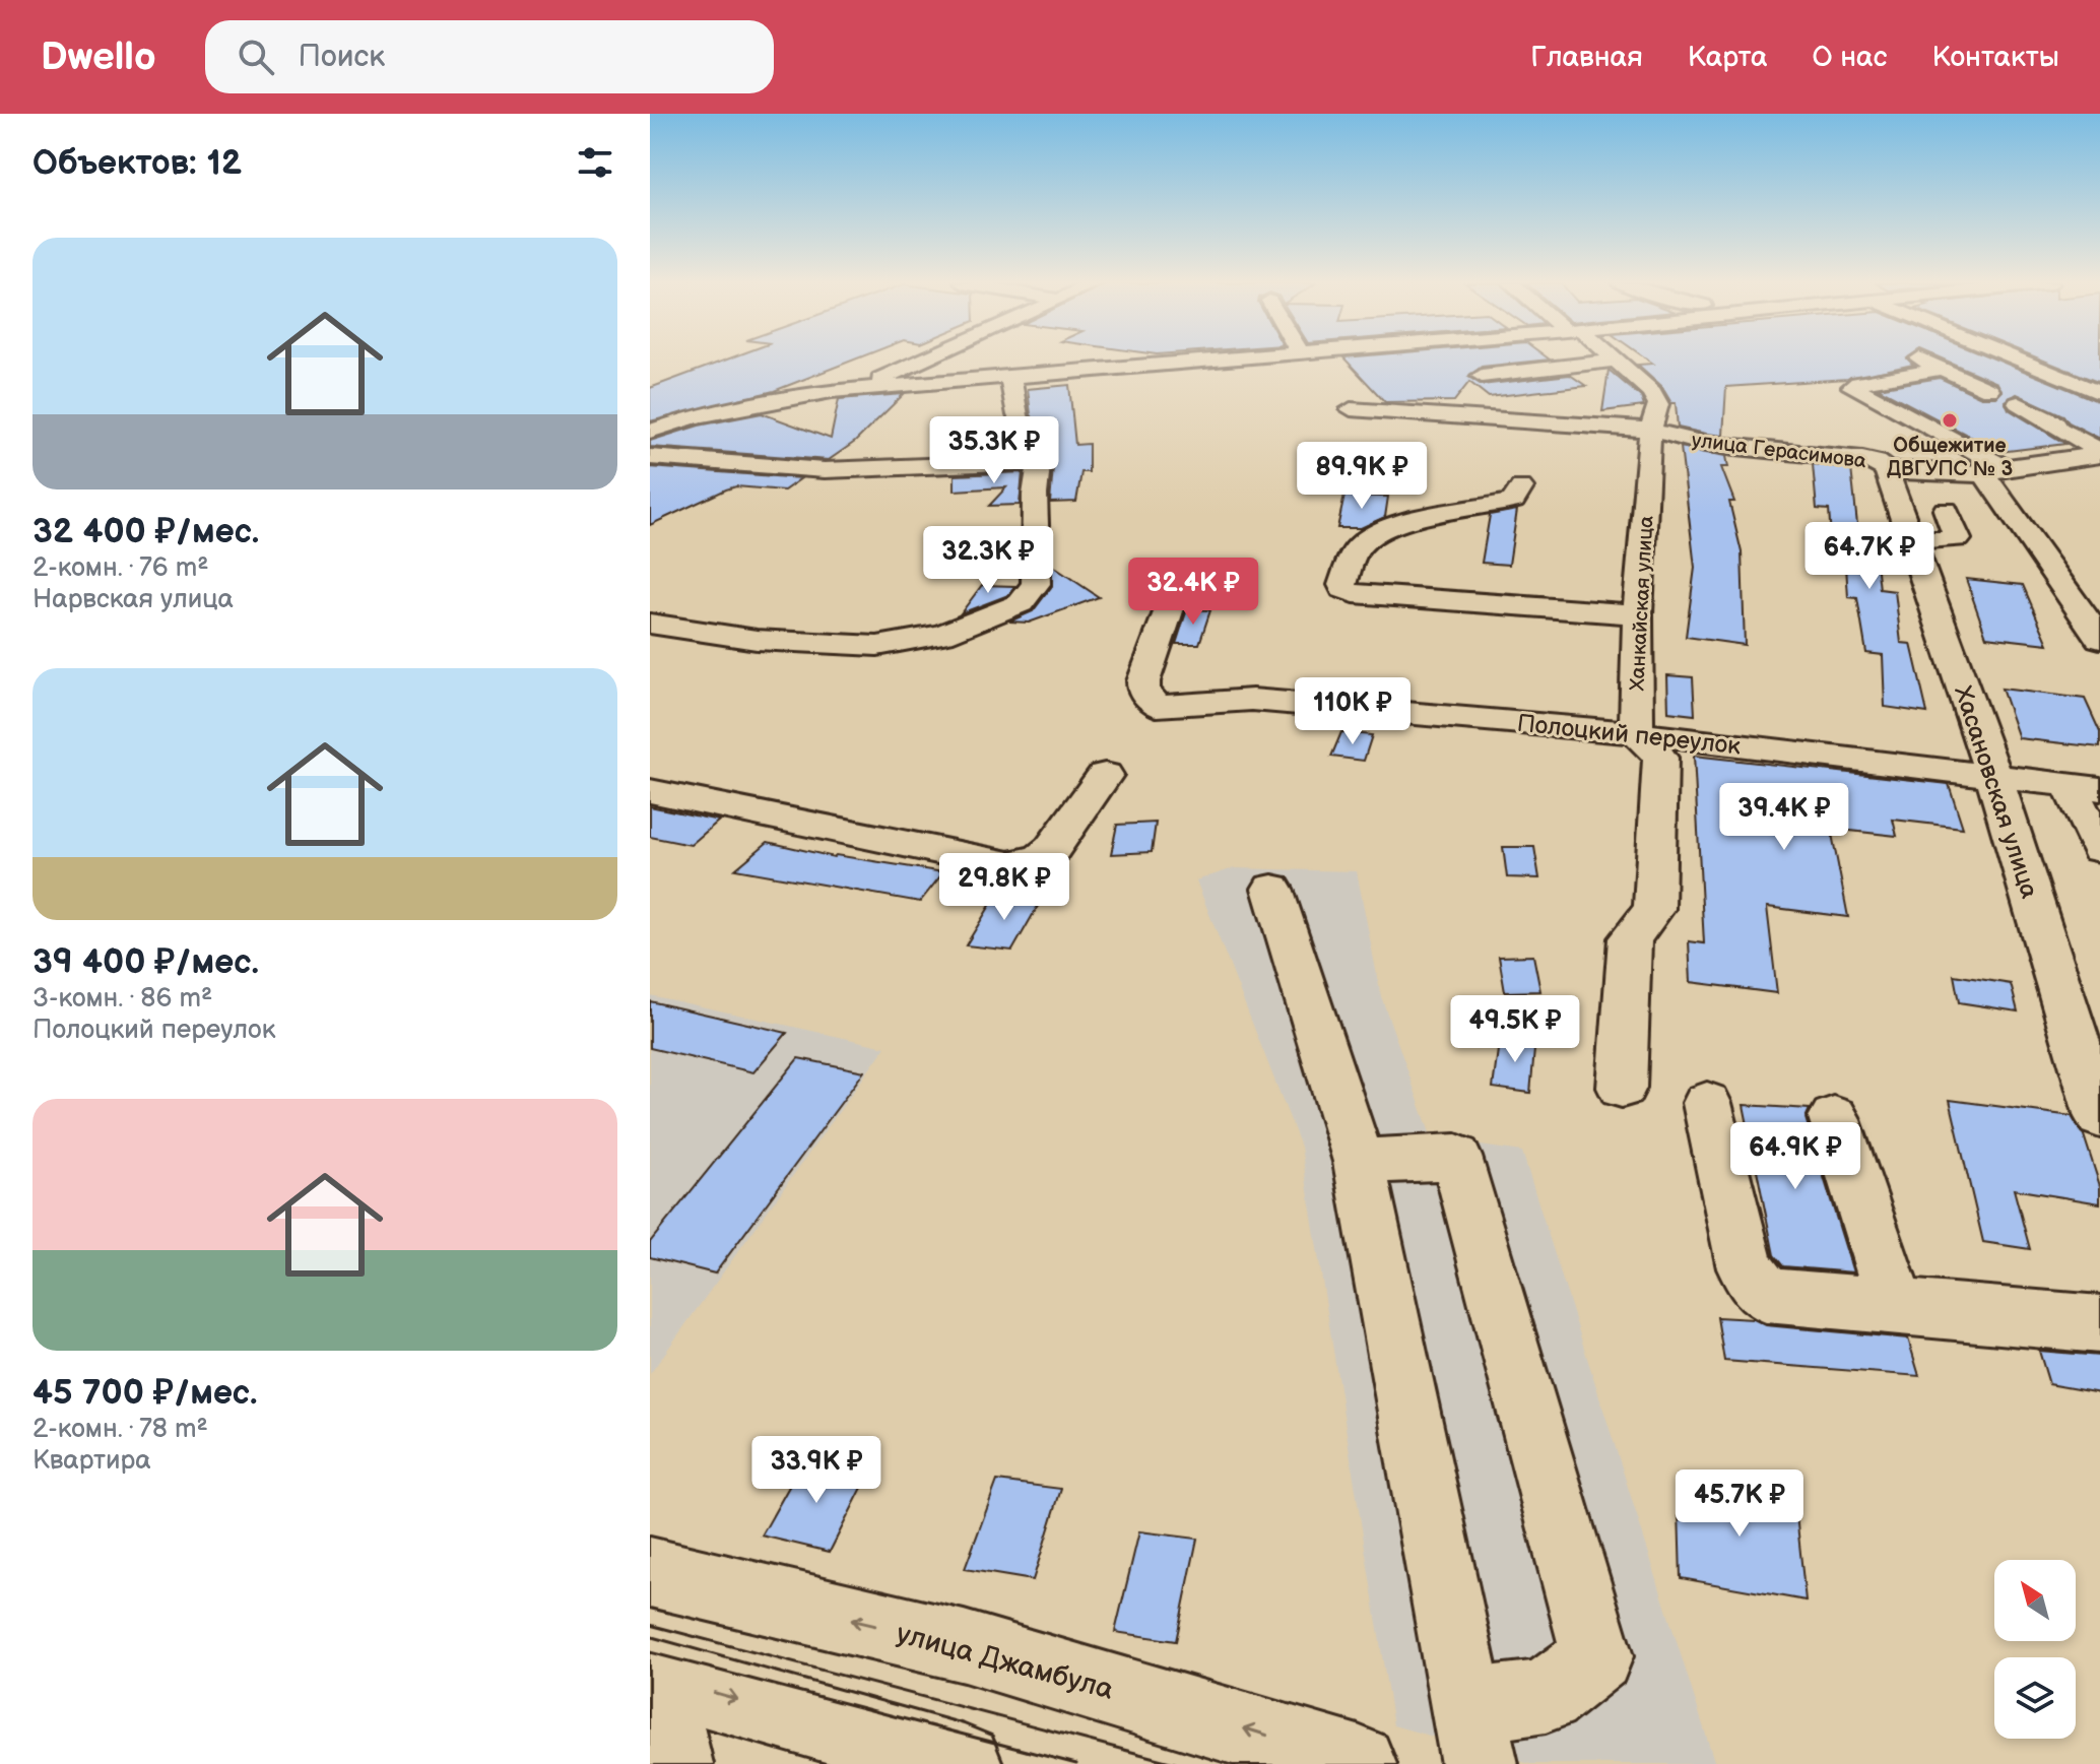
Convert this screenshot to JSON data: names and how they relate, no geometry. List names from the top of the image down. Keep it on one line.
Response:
{"streets":{"street":["улица Герасимова","Ханкайская улица","Полоцкий переулок","Хасановская улица","улица Джамбула"]},"crossings":[["улица Герасимова","Ханкайская улица"],["улица Герасимова","Хасановская улица"],["Ханкайская улица","Полоцкий переулок"],["Полоцкий переулок","Хасановская улица"]],"places":["Общежитие ДВГУПС № 3"],"north":"top left","page":{"header":"Dwello","search":"Поиск","nav":["Главная","Карта","О нас","Контакты"],"heading":"Объектов: 12","list":[{"name":"32 400 ₽/мес.","note":"2-комн. · 76 m² · Нарвская улица"},{"name":"39 400 ₽/мес.","note":"3-комн. · 86 m² · Полоцкий переулок"},{"name":"45 700 ₽/мес.","note":"2-комн. · 78 m² · Квартира"}],"price":["35.3K ₽","89.9K ₽","64.7K ₽","32.3K ₽","32.4K ₽","110K ₽","39.4K ₽","29.8K ₽","49.5K ₽","64.9K ₽","33.9K ₽","45.7K ₽"]}}
